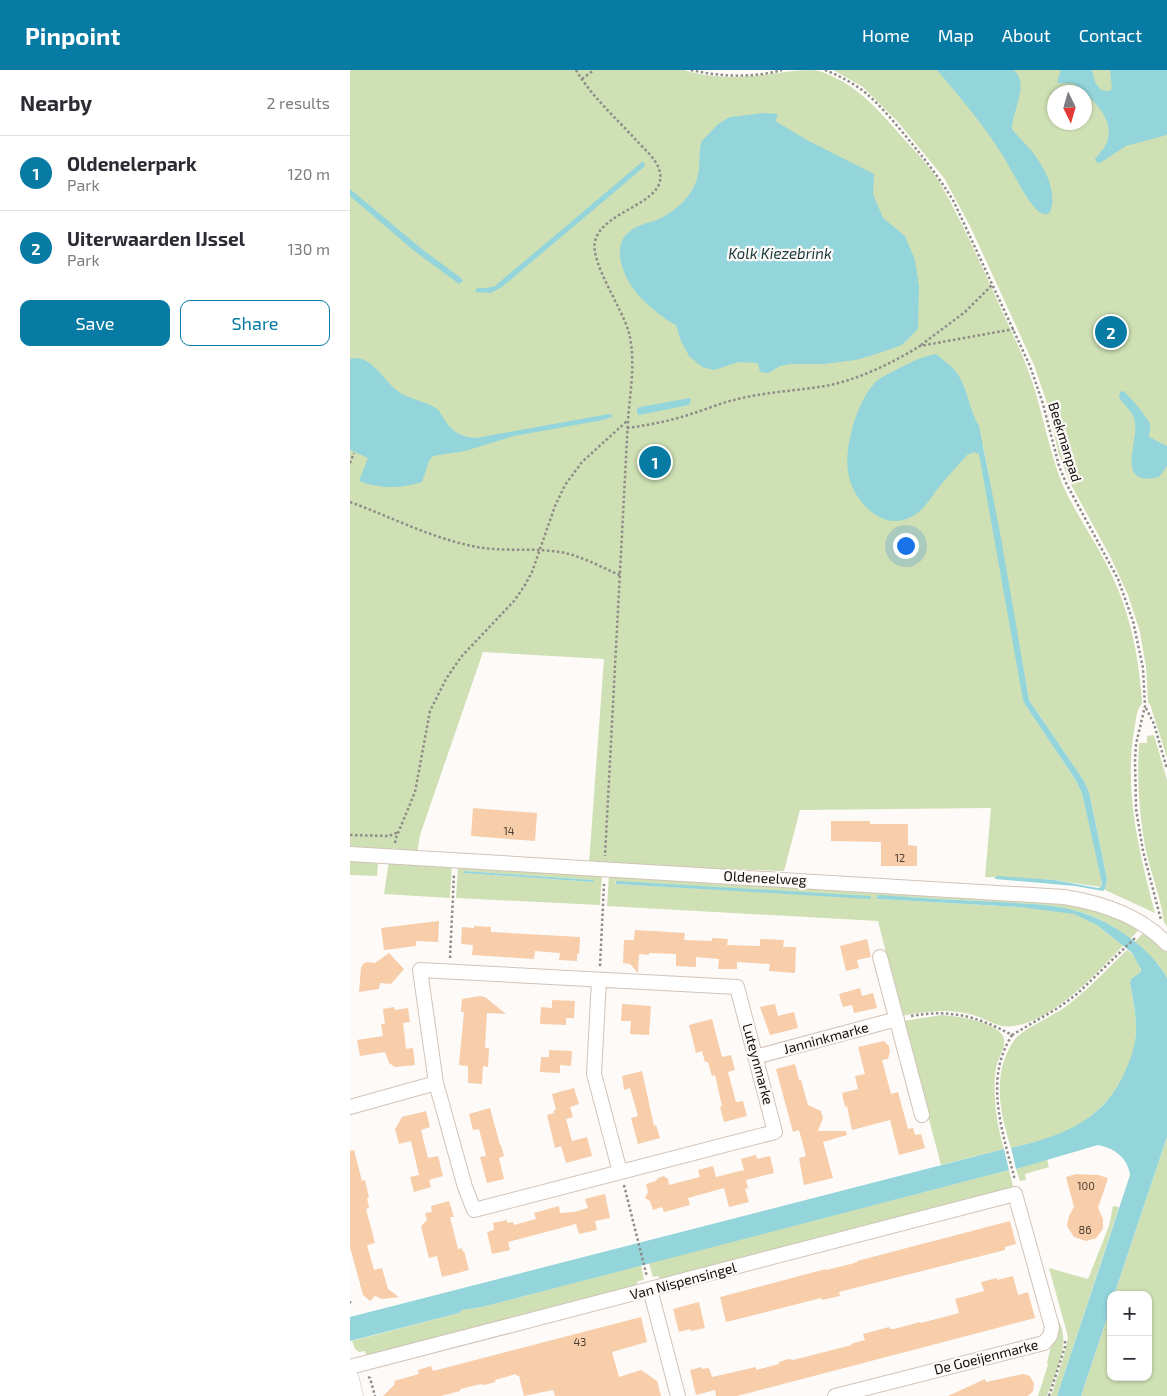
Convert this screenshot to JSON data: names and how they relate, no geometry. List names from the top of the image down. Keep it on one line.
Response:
{"streets":{"street":["Oldeneelweg","Janninkmarke","Luteynmarke","Van Nispensingel","De Goeijenmarke"],"path":["Beekmanpad"]},"crossings":[["Beekmanpad","Oldeneelweg"],["Janninkmarke","Luteynmarke"],["Van Nispensingel","De Goeijenmarke"]],"water":["Kolk Kiezebrink"],"house_numbers":["14","12","100","86","43"],"north":"bottom","page":{"header":"Pinpoint","nav":["Home","Map","About","Contact"],"heading":["Nearby","2 results"],"list":[{"mark":"1","name":"Oldenelerpark","note":"Park","value":"120 m"},{"mark":"2","name":"Uiterwaarden IJssel","note":"Park","value":"130 m"}],"buttons":["Save","Share"],"pins":["2","1"],"map_buttons":["+","−"]}}
